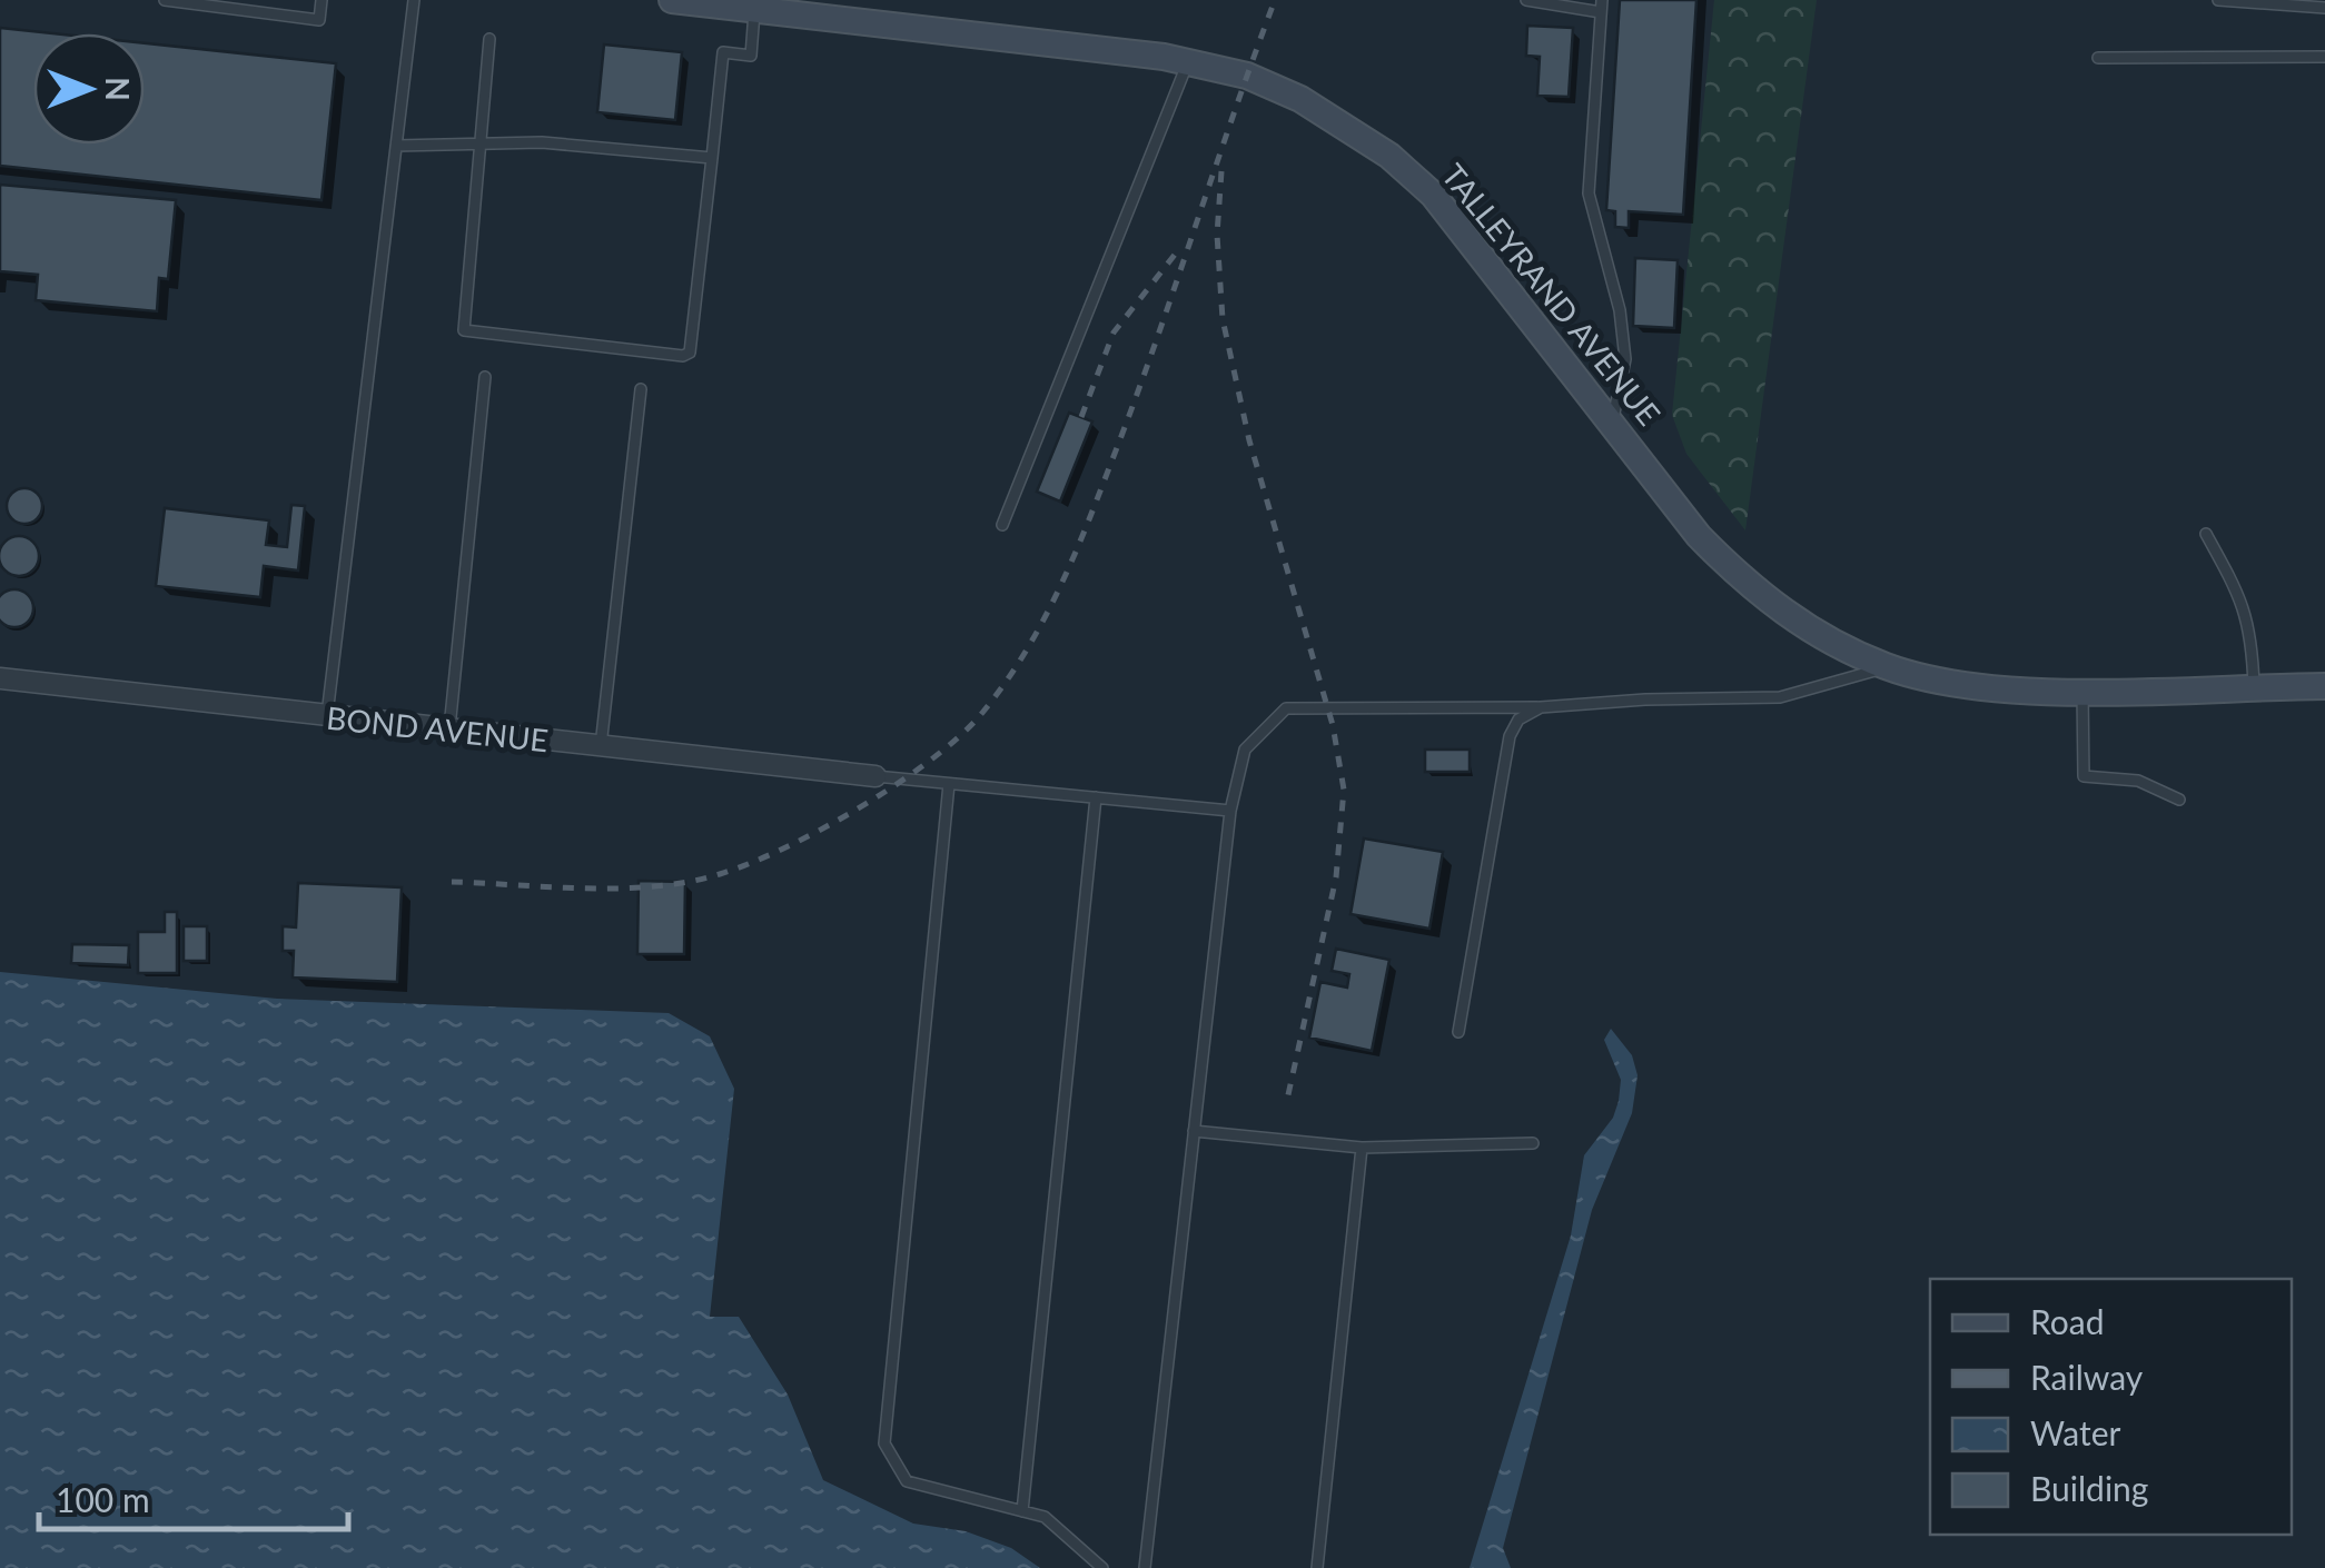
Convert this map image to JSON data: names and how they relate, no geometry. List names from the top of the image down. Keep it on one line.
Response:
{"streets":{"street":["TALLEYRAND AVENUE","BOND AVENUE"]},"legend":["Road","Railway","Water","Building"],"scale_bar":"100 m","north":"right"}
